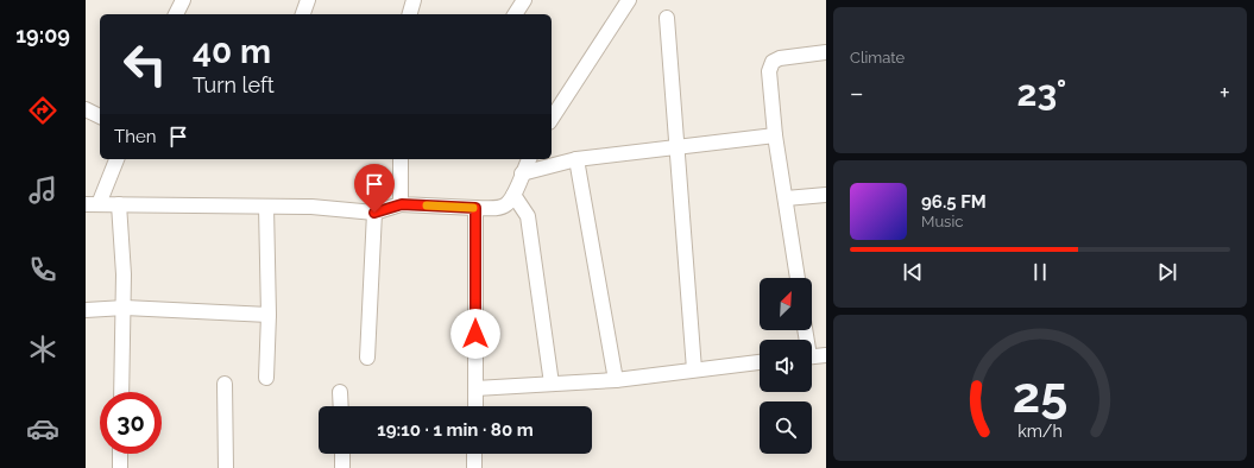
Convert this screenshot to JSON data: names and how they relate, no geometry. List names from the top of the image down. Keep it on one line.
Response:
{"north":"top right","page":{"tabs":"19:09","tile":"Climate","turn":["40 m","Turn left"],"heat":["−","23°","+"],"then":"Then","song":["96.5 FM","Music"],"limit":"30","trip":"19:10 · 1 min · 80 m","gauge":["25","km/h"]}}
